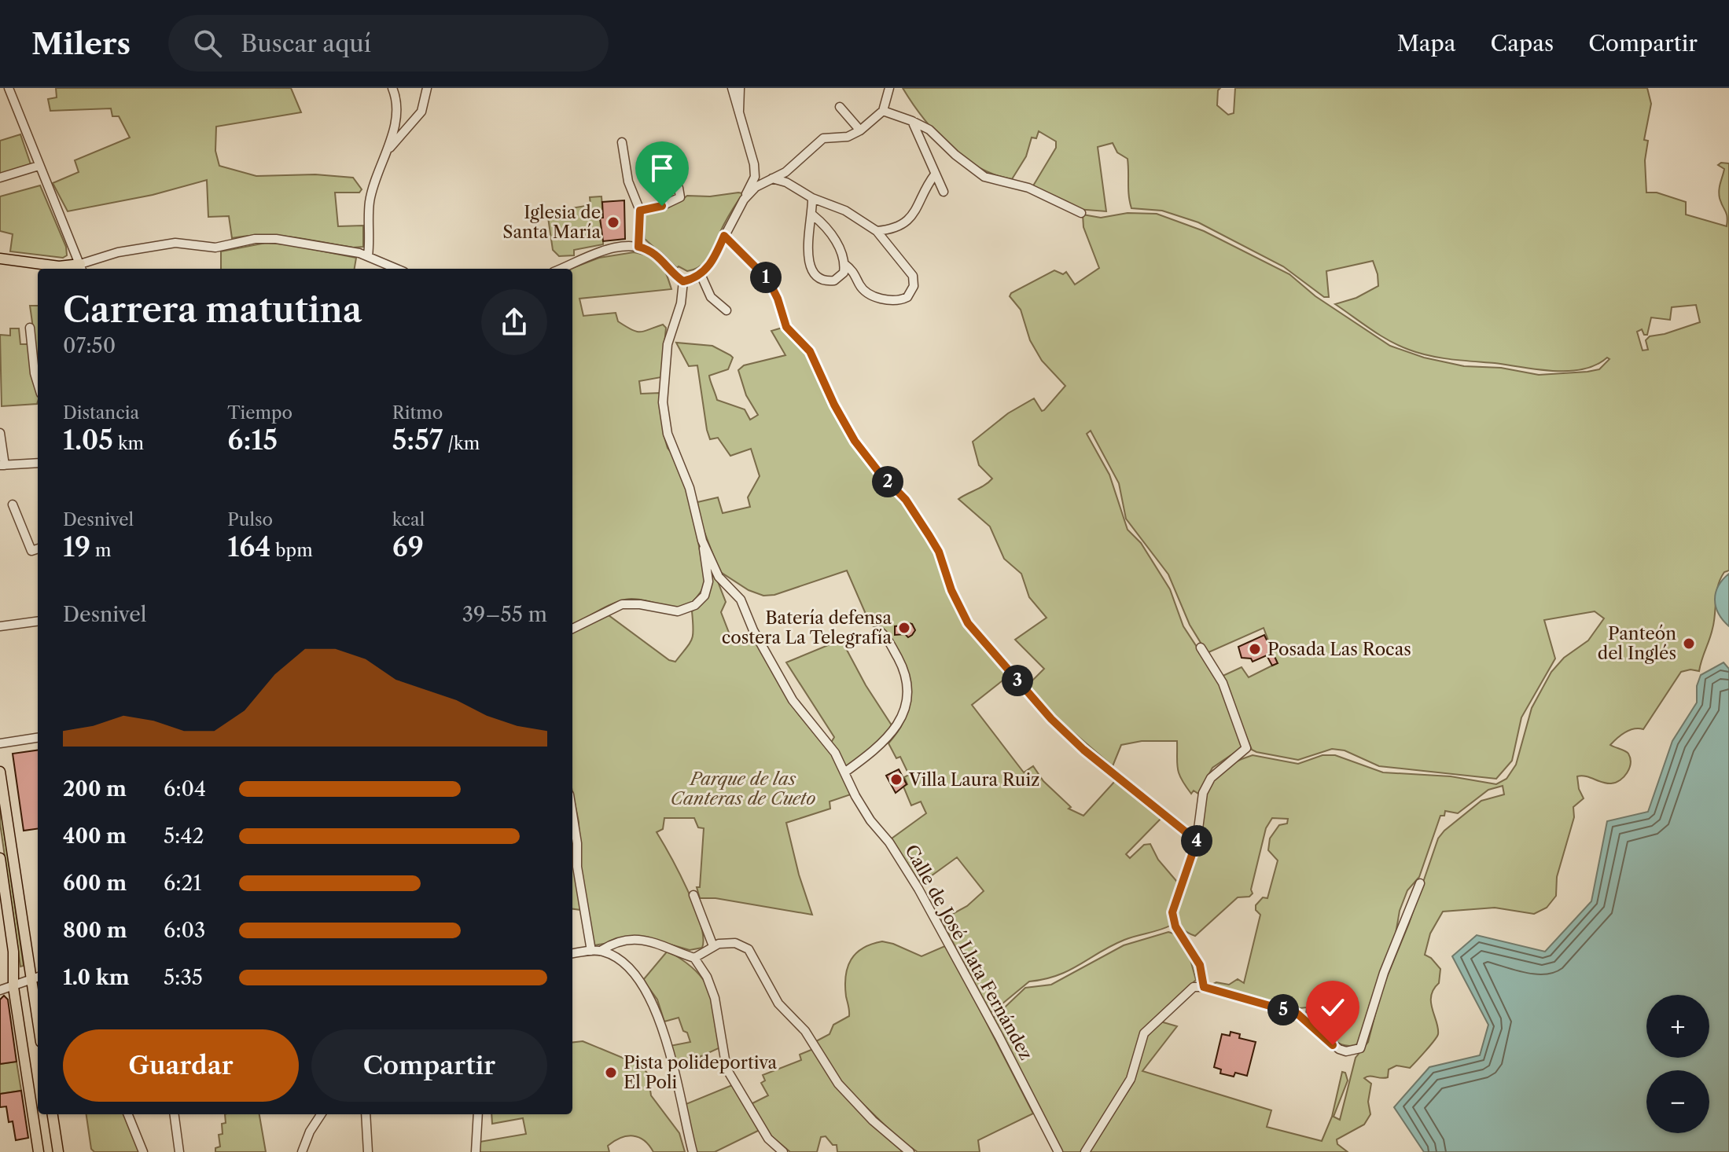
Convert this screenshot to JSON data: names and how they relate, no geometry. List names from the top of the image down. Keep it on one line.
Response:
{"streets":{"street":["Calle de José Llata Fernández"]},"parks":["Parque de las Canteras de Cueto"],"places":["Iglesia de Santa María","Batería defensa costera La Telegrafía","Panteón del Inglés","Posada Las Rocas","Villa Laura Ruiz","Pista polideportiva El Poli"],"page":{"header":"Milers","search":"Buscar aquí","nav":["Mapa","Capas","Compartir"],"pins":["1","2","3","4","5"],"heading":["Carrera matutina","07:50"],"stats":[["Distancia","1.05 km"],["Tiempo","6:15"],["Ritmo","5:57 /km"],["Desnivel","19 m"],["Pulso","164 bpm"],["kcal","69"]],"chart":["Desnivel","39–55 m"],"list":[{"name":"200 m","note":"6:04"},{"name":"400 m","note":"5:42"},{"name":"600 m","note":"6:21"},{"name":"800 m","note":"6:03"},{"name":"1.0 km","note":"5:35"}],"map_buttons":["+","−"],"buttons":["Guardar","Compartir"]}}
